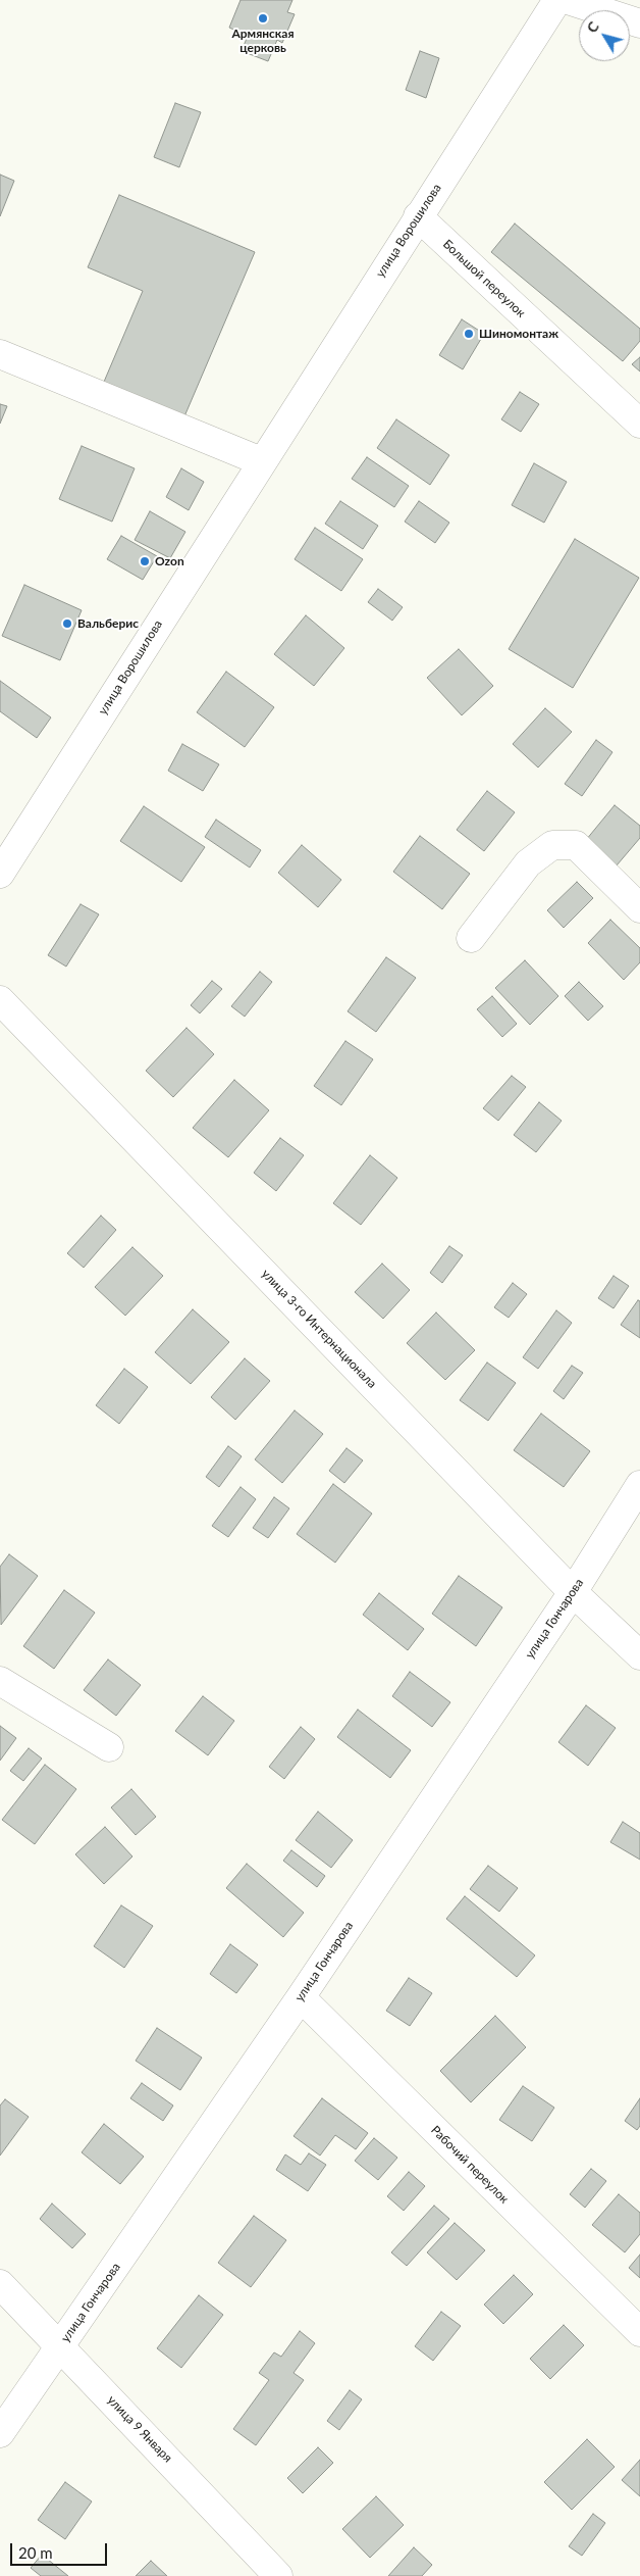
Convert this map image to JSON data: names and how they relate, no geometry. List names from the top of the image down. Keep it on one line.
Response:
{"streets":{"street":["улица Ворошилова","Большой переулок","улица 3-го Интернационала","улица Гончарова","Рабочий переулок","улица 9 Января"]},"crossings":[["улица Ворошилова","Большой переулок"],["улица 3-го Интернационала","улица Гончарова"],["улица Гончарова","Рабочий переулок"],["улица Гончарова","улица 9 Января"]],"places":["Армянская церковь","Шиномонтаж","Ozon","Вальберис"],"scale_bar":"20 m","north":"top left"}
